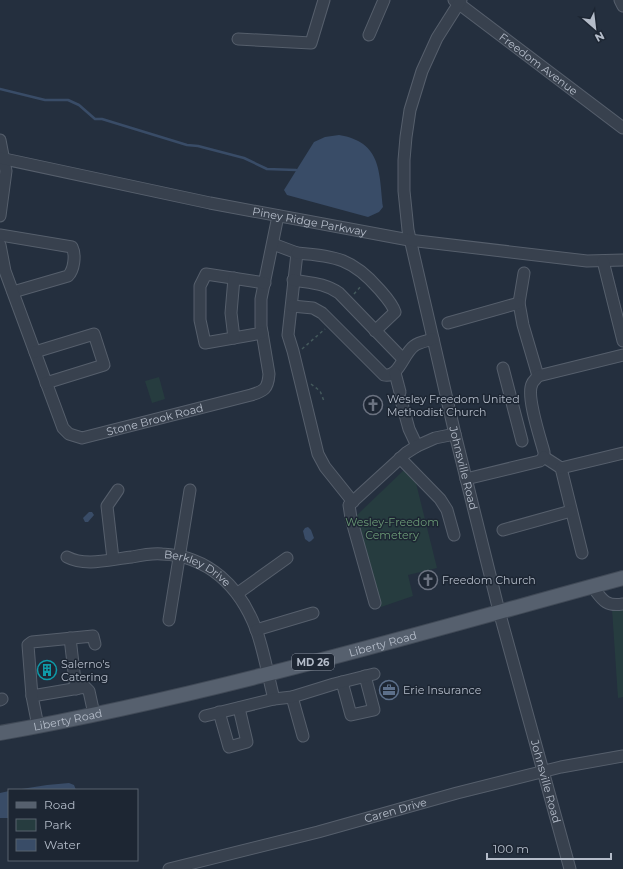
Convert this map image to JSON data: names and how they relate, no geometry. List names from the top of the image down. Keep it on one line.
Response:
{"streets":{"main road":["Liberty Road","MD 26"],"street":["Freedom Avenue","Piney Ridge Parkway","Stone Brook Road","Johnsville Road","Berkley Drive","Caren Drive"]},"crossings":[["Freedom Avenue","Johnsville Road"],["Piney Ridge Parkway","Stone Brook Road"],["Piney Ridge Parkway","Johnsville Road"],["Johnsville Road","Liberty Road"],["Johnsville Road","Caren Drive"],["Berkley Drive","Liberty Road"]],"parks":["Wesley-Freedom Cemetery"],"places":{"church":["Wesley Freedom United Methodist Church","Freedom Church"],"building":["Salerno's Catering"],"office":["Erie Insurance"]},"legend":["Road","Park","Water"],"scale_bar":"100 m","north":"bottom right"}
